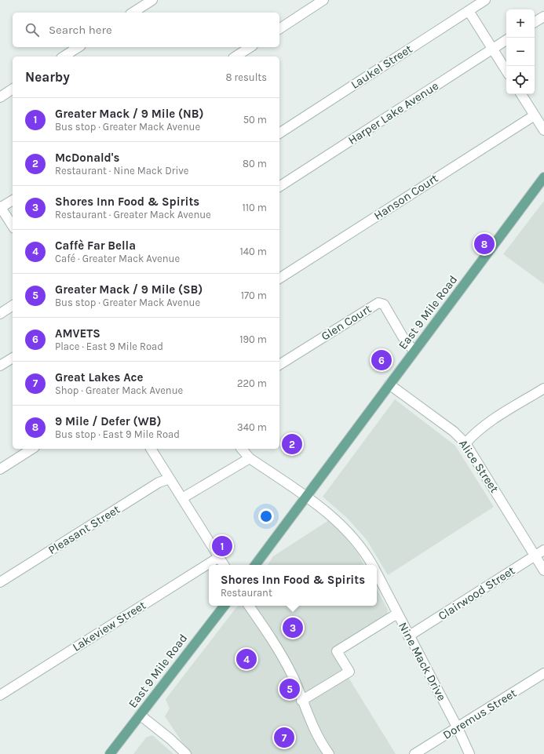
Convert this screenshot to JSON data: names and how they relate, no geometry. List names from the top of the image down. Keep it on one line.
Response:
{"streets":{"main road":["East 9 Mile Road"],"street":["Laukel Street","Harper Lake Avenue","Hanson Court","Glen Court","Alice Street","Pleasant Street","Clairwood Street","Lakeview Street","Nine Mack Drive","Doremus Street"]},"crossings":[["East 9 Mile Road","Glen Court"],["East 9 Mile Road","Alice Street"],["East 9 Mile Road","Nine Mack Drive"],["Alice Street","Clairwood Street"],["Clairwood Street","Nine Mack Drive"],["Nine Mack Drive","Doremus Street"]],"page":{"map_buttons":["+","−"],"search":"Search here","heading":["Nearby","8 results"],"list":[{"mark":"1","name":"Greater Mack / 9 Mile (NB)","note":"Bus stop · Greater Mack Avenue","value":"50 m"},{"mark":"2","name":"McDonald's","note":"Restaurant · Nine Mack Drive","value":"80 m"},{"mark":"3","name":"Shores Inn Food & Spirits","note":"Restaurant · Greater Mack Avenue","value":"110 m"},{"mark":"4","name":"Caffè Far Bella","note":"Café · Greater Mack Avenue","value":"140 m"},{"mark":"5","name":"Greater Mack / 9 Mile (SB)","note":"Bus stop · Greater Mack Avenue","value":"170 m"},{"mark":"6","name":"AMVETS","note":"Place · East 9 Mile Road","value":"190 m"},{"mark":"7","name":"Great Lakes Ace","note":"Shop · Greater Mack Avenue","value":"220 m"},{"mark":"8","name":"9 Mile / Defer (WB)","note":"Bus stop · East 9 Mile Road","value":"340 m"}],"pins":["8","6","2","1","3","4","5","7"],"popup":["Shores Inn Food & Spirits","Restaurant"]}}
